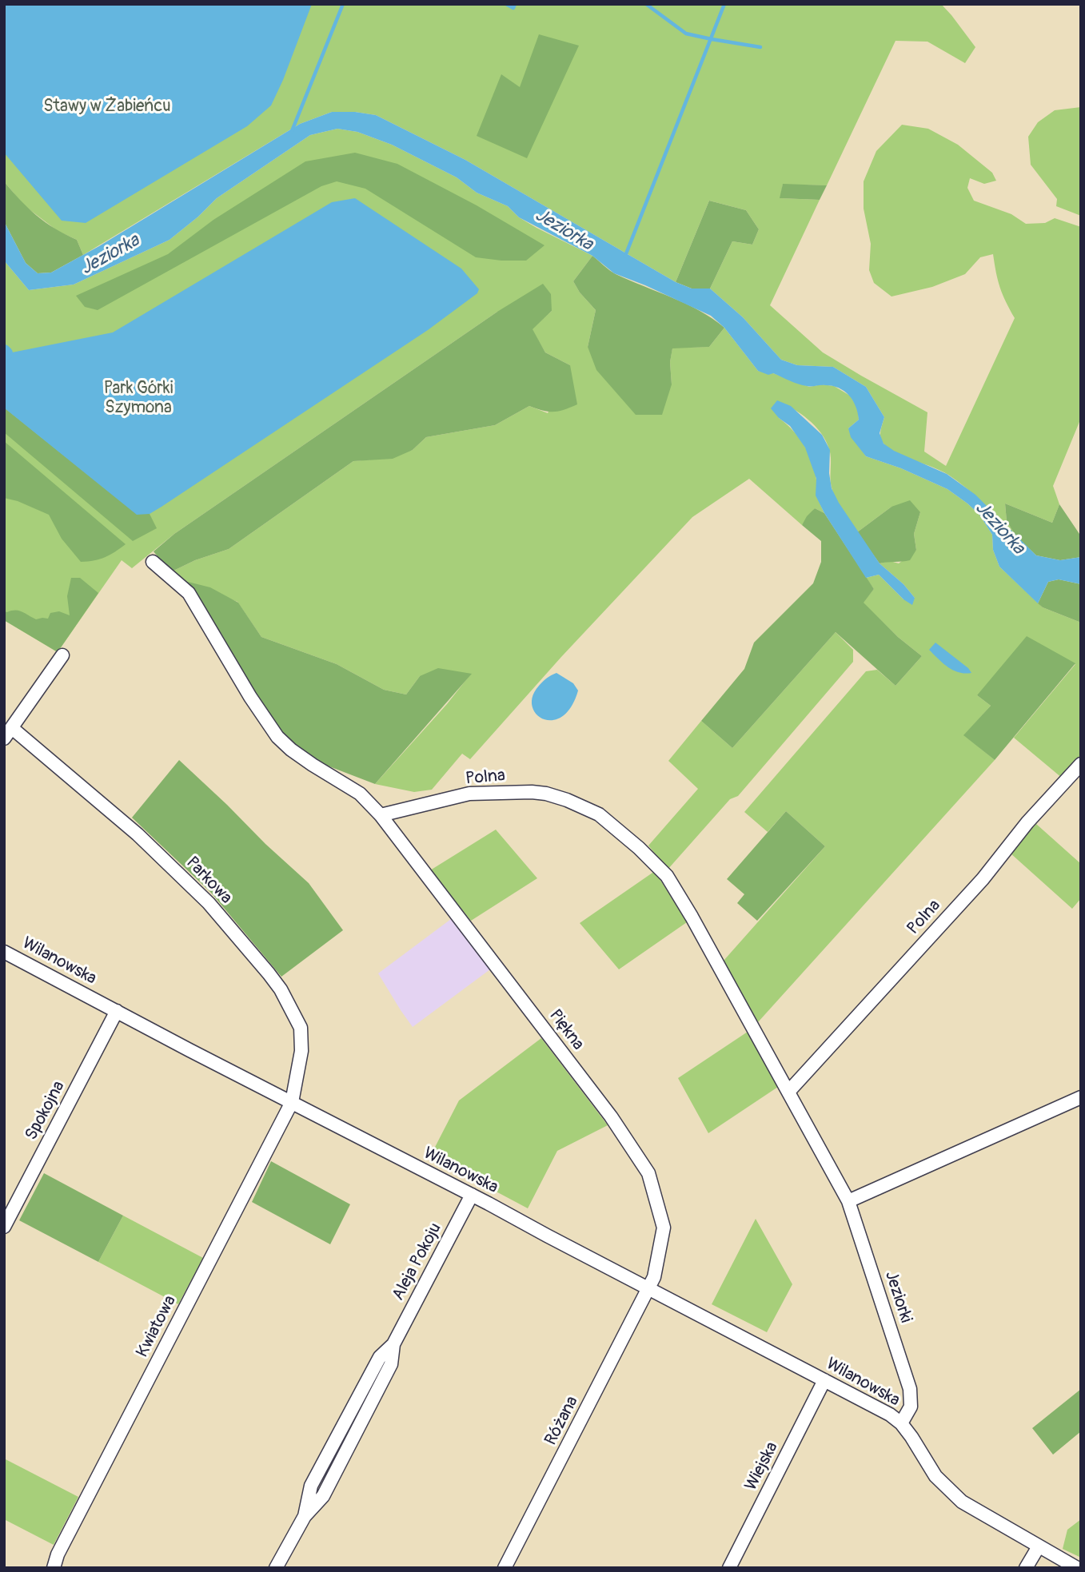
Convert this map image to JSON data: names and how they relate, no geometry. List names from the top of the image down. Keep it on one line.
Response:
{"streets":{"street":["Polna","Parkowa","Wilanowska","Piękna","Spokojna","Aleja Pokoju","Jeziorki","Kwiatowa","Różana","Wiejska"]},"crossings":[["Polna","Piękna"],["Polna","Jeziorki"],["Parkowa","Wilanowska"],["Parkowa","Kwiatowa"],["Wilanowska","Piękna"],["Wilanowska","Spokojna"],["Wilanowska","Aleja Pokoju"],["Wilanowska","Jeziorki"],["Wilanowska","Kwiatowa"],["Wilanowska","Różana"],["Wilanowska","Wiejska"],["Piękna","Różana"]],"water":["Jeziorka"],"parks":["Stawy w Żabieńcu","Park Górki Szymona"]}
